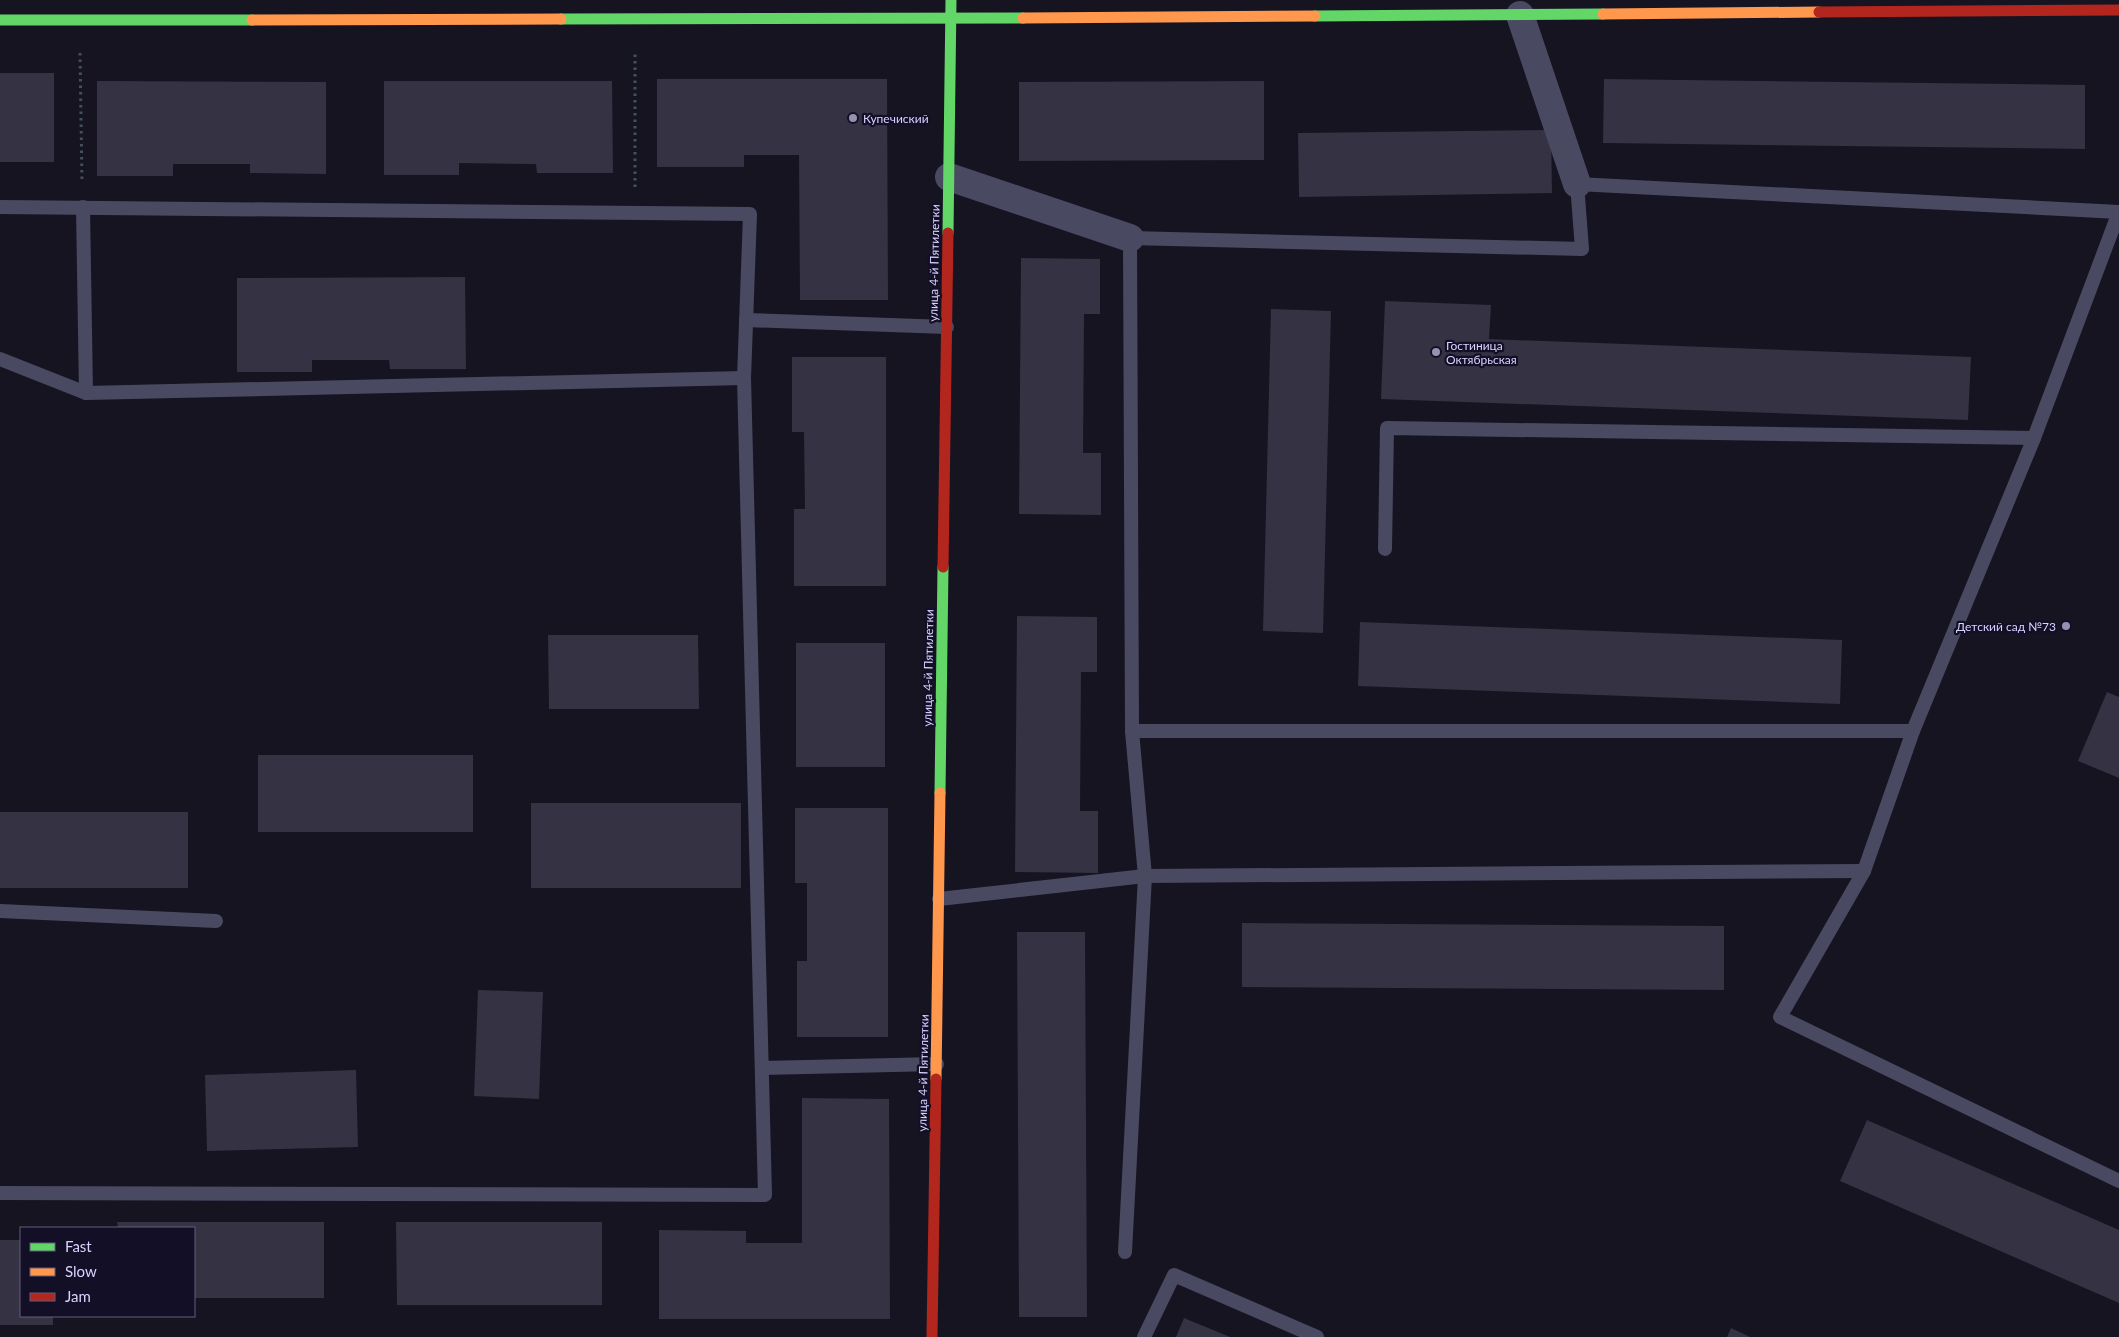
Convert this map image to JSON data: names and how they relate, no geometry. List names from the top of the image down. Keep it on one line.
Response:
{"streets":{"street":["улица 4-й Пятилетки"]},"places":["Купечиский","Гостиница Октябрьская","Детский сад №73"],"legend":["Fast","Slow","Jam"]}
